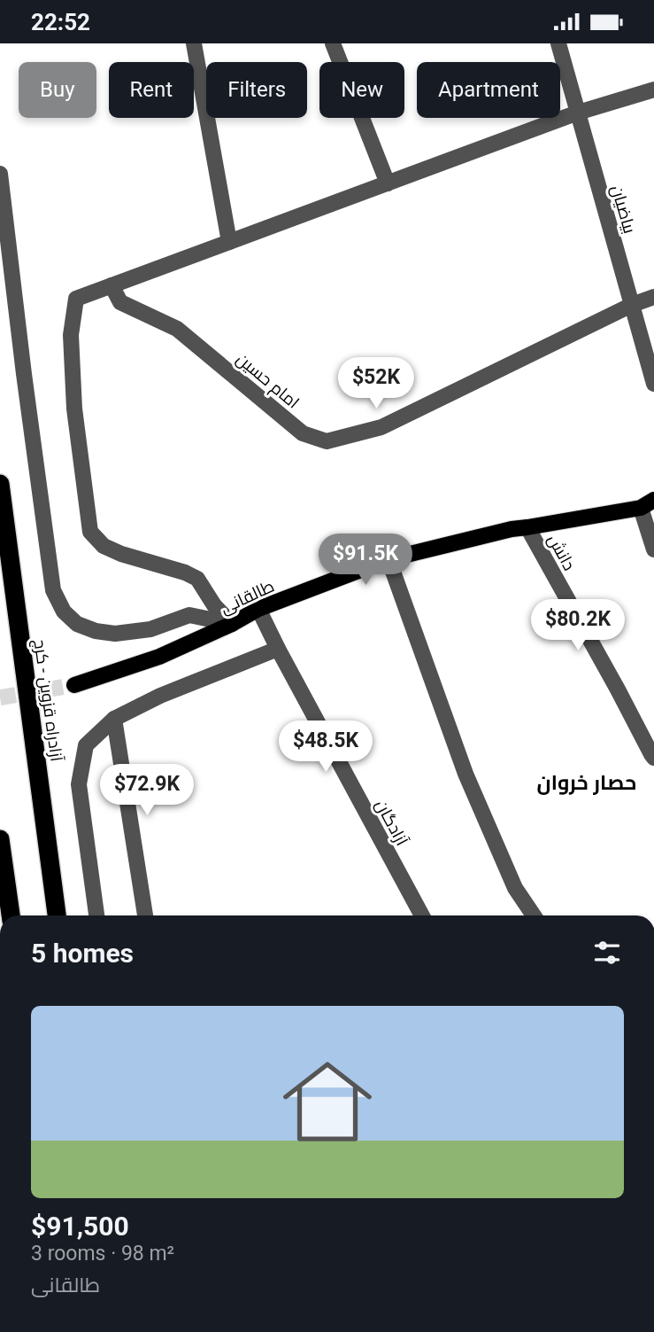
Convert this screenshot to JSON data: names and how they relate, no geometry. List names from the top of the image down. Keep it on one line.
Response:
{"streets":{"highway":["آزادراه قزوین - کرج"],"main road":["طالقانی"],"street":["بیاضیان","امام حسین","دانش","آزادگان"]},"crossings":[["بیاضیان","امام حسین"],["دانش","طالقانی"],["طالقانی","آزادگان"]],"districts":["حصار خروان"],"page":{"status":"22:52","chip":["Buy","Rent","Filters","New","Apartment"],"price":["$52K","$91.5K","$80.2K","$48.5K","$72.9K"],"heading":"5 homes","list":[{"name":"$91,500","note":"3 rooms · 98 m² · طالقانی"}]}}
